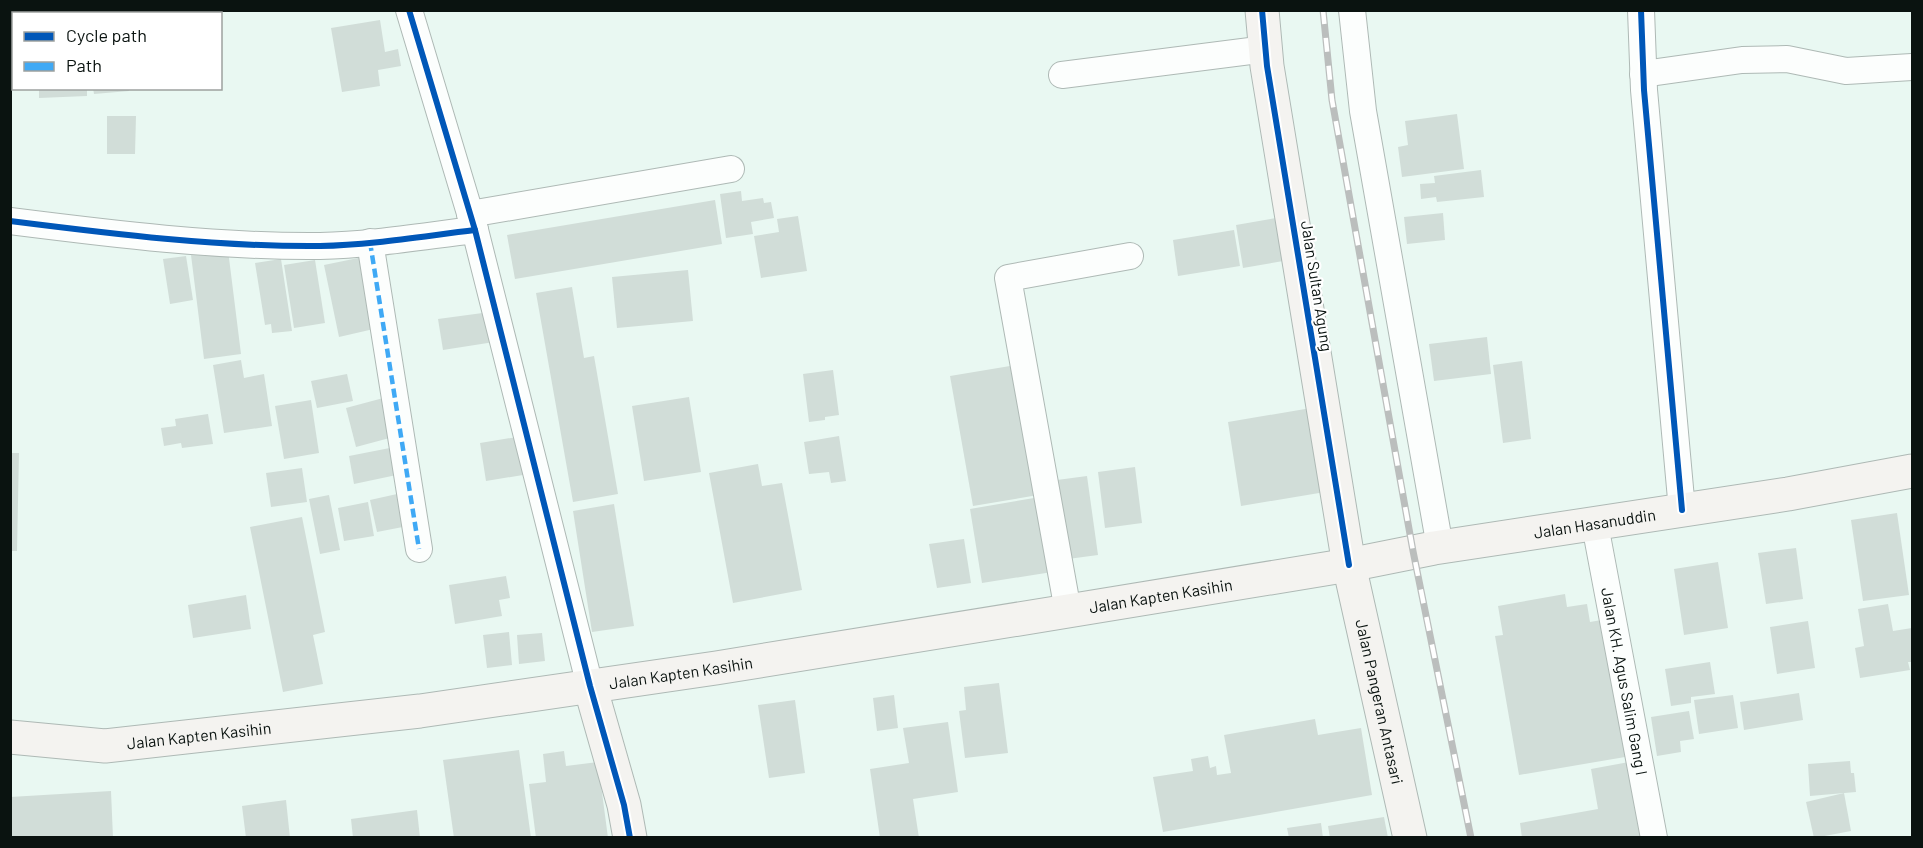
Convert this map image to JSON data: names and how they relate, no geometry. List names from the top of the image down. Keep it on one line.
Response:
{"streets":{"main road":["Jalan Sultan Agung","Jalan Hasanuddin","Jalan Kapten Kasihin","Jalan Pangeran Antasari"],"street":["Jalan KH. Agus Salim Gang I"]},"crossings":[["Jalan Sultan Agung","Jalan Hasanuddin"],["Jalan Sultan Agung","Jalan Kapten Kasihin"],["Jalan Sultan Agung","Jalan Pangeran Antasari"],["Jalan Hasanuddin","Jalan Kapten Kasihin"],["Jalan Hasanuddin","Jalan KH. Agus Salim Gang I"],["Jalan Hasanuddin","Jalan Pangeran Antasari"],["Jalan Kapten Kasihin","Jalan Pangeran Antasari"]],"legend":["Cycle path","Path"]}
